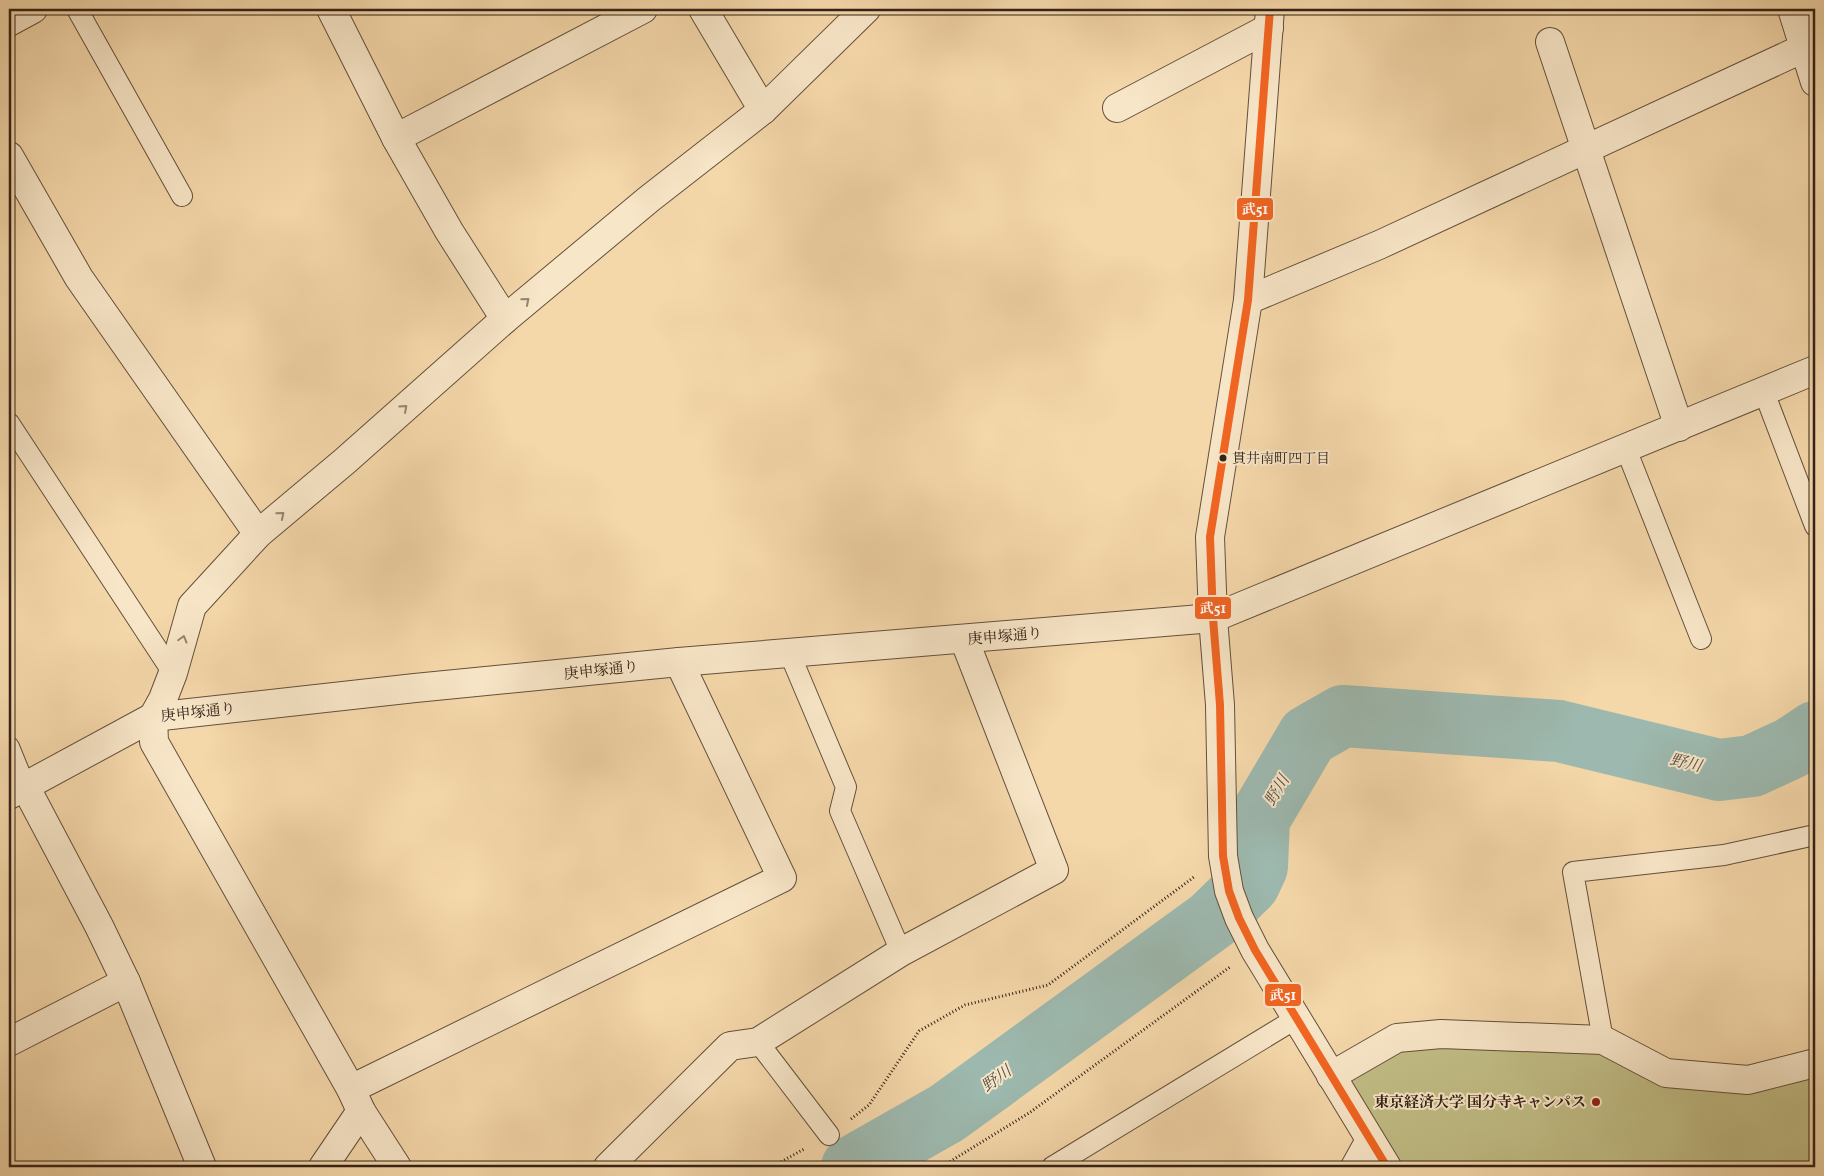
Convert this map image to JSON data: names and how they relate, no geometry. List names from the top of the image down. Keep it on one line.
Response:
{"streets":{"street":["庚申塚通り"]},"water":["野川"],"places":["貫井南町四丁目","東京経済大学 国分寺キャンパス"],"lines":["transit line 武51"]}
